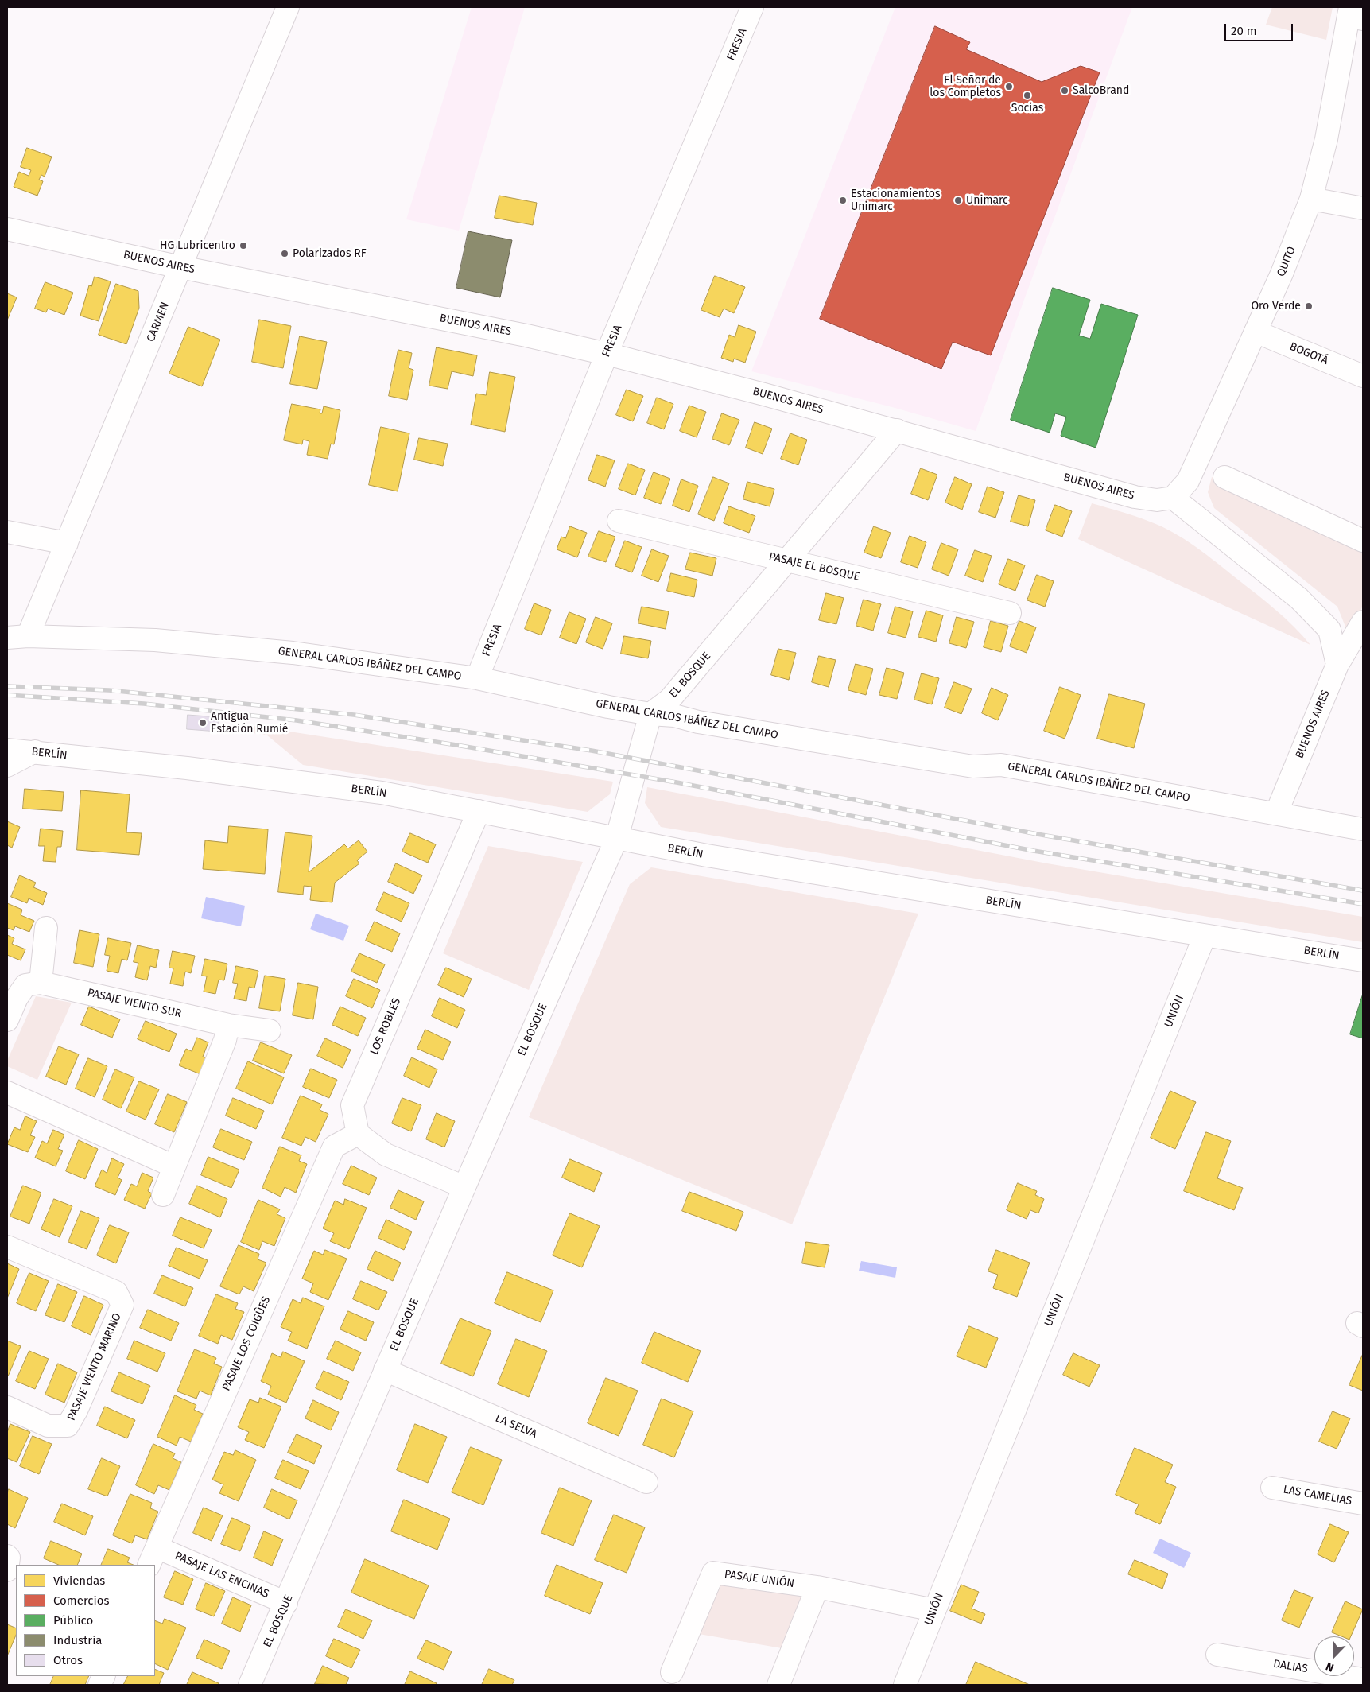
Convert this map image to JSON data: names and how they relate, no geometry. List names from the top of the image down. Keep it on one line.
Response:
{"streets":{"street":["FRESIA","QUITO","BUENOS AIRES","CARMEN","BOGOTÁ","PASAJE EL BOSQUE","GENERAL CARLOS IBÁÑEZ DEL CAMPO","EL BOSQUE","BERLÍN","PASAJE VIENTO SUR","UNIÓN","LOS ROBLES","PASAJE LOS COIGÛES","PASAJE VIENTO MARINO","LA SELVA","LAS CAMELIAS","PASAJE LAS ENCINAS","PASAJE UNIÓN","DALIAS"]},"crossings":[["FRESIA","BUENOS AIRES"],["FRESIA","GENERAL CARLOS IBÁÑEZ DEL CAMPO"],["QUITO","BUENOS AIRES"],["QUITO","BOGOTÁ"],["BUENOS AIRES","CARMEN"],["BUENOS AIRES","GENERAL CARLOS IBÁÑEZ DEL CAMPO"],["BUENOS AIRES","EL BOSQUE"],["CARMEN","GENERAL CARLOS IBÁÑEZ DEL CAMPO"],["PASAJE EL BOSQUE","EL BOSQUE"],["GENERAL CARLOS IBÁÑEZ DEL CAMPO","EL BOSQUE"],["EL BOSQUE","BERLÍN"],["EL BOSQUE","LA SELVA"],["EL BOSQUE","PASAJE LAS ENCINAS"],["BERLÍN","UNIÓN"],["BERLÍN","LOS ROBLES"],["UNIÓN","PASAJE UNIÓN"],["LOS ROBLES","PASAJE LOS COIGÛES"],["PASAJE LOS COIGÛES","PASAJE LAS ENCINAS"]],"places":["El Señor de los Completos","SalcoBrand","Socias","Estacionamientos Unimarc","Unimarc","HG Lubricentro","Polarizados RF","Oro Verde","Antigua Estación Rumié"],"legend":["Viviendas","Comercios","Público","Industria","Otros"],"scale_bar":"20 m","north":"bottom"}
